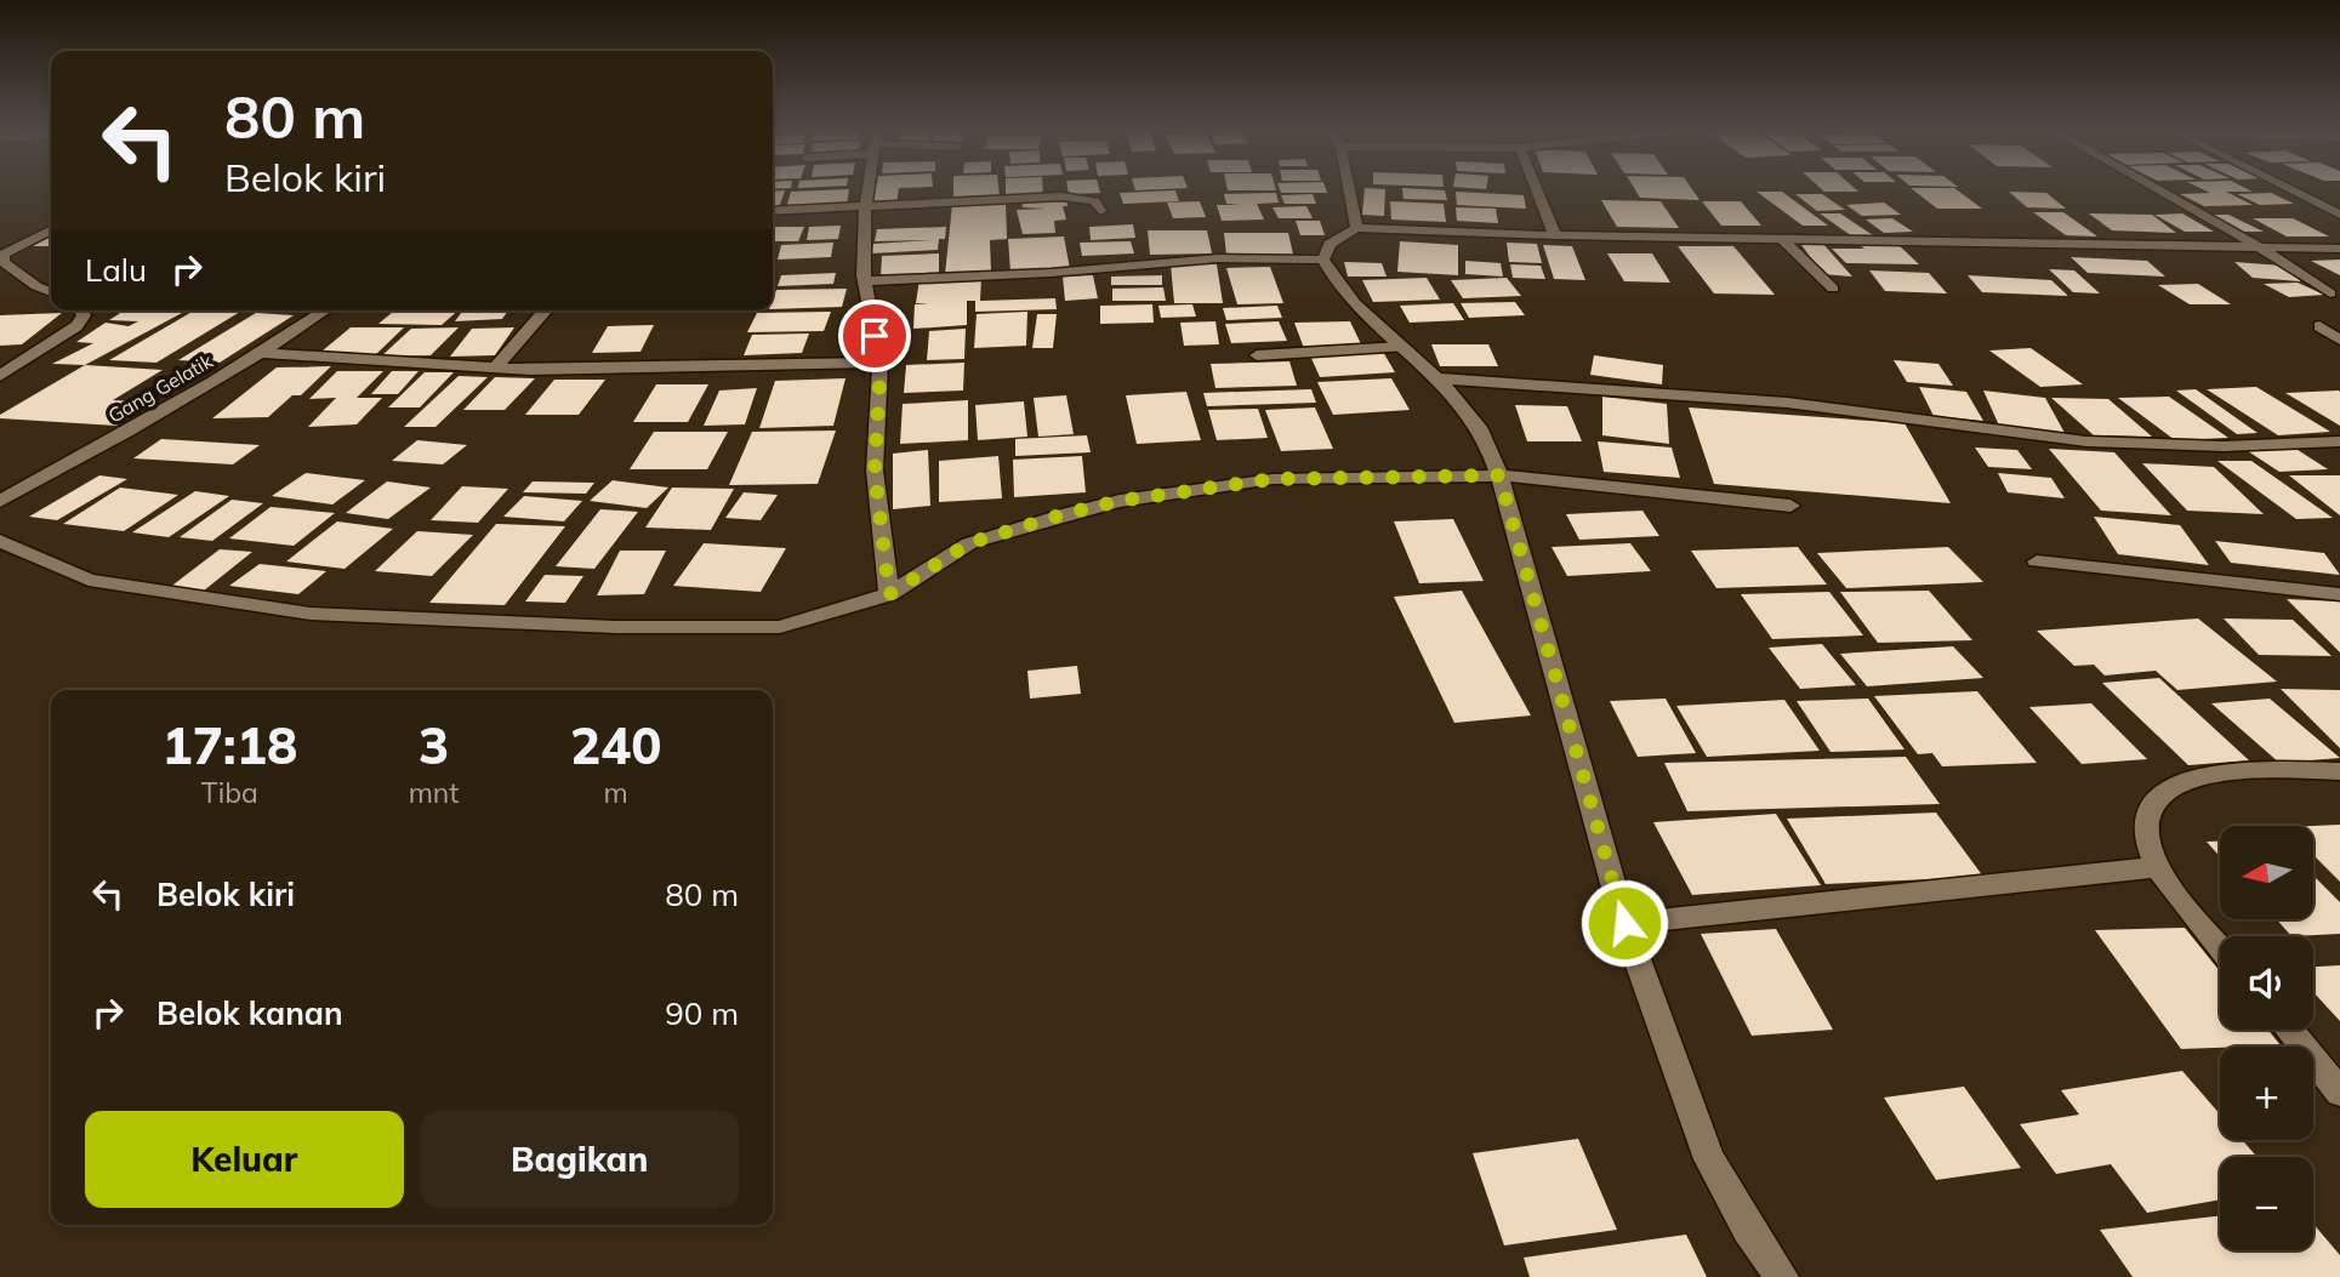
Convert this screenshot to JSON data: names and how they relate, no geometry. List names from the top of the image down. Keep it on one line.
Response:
{"streets":{"street":["Gang Gelatik"]},"north":"left","page":{"turn":["80 m","Belok kiri"],"then":"Lalu","eta":["17:18","Tiba","3","mnt","240","m"],"map_buttons":["+","−"],"list":[{"name":"Belok kiri","value":"80 m"},{"name":"Belok kanan","value":"90 m"}],"buttons":["Keluar","Bagikan"]}}
